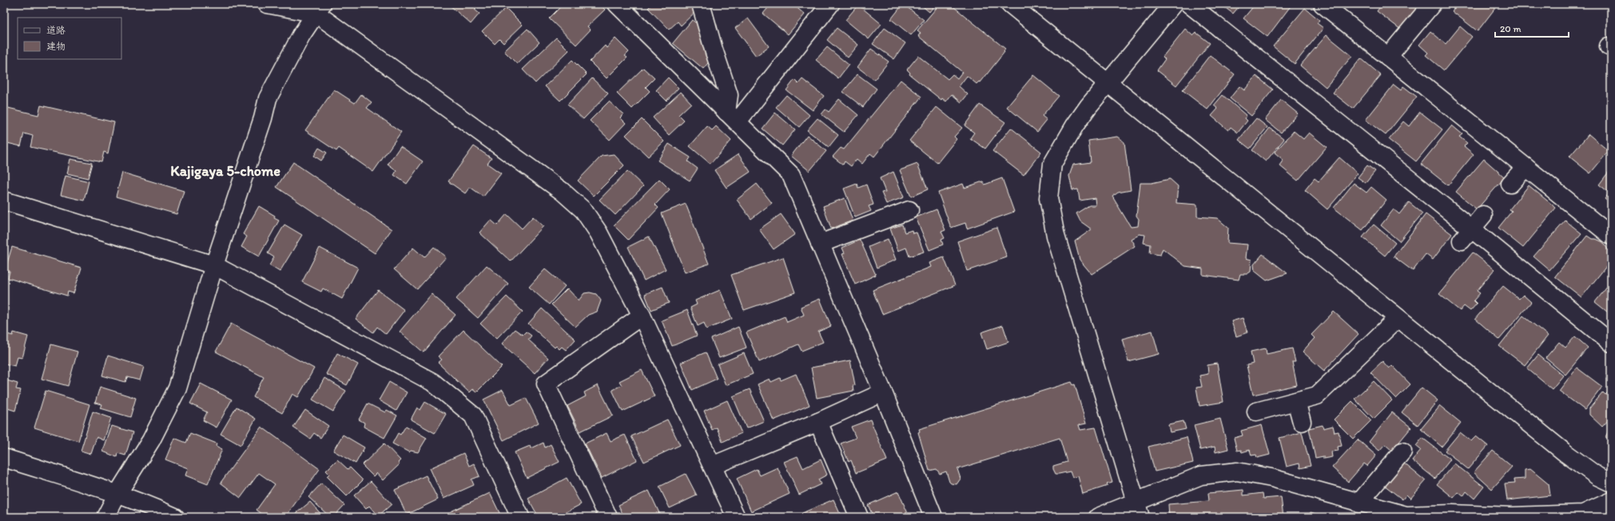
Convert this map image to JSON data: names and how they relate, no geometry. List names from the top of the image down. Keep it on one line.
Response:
{"districts":["Kajigaya 5-chome"],"legend":["道路","建物"],"scale_bar":"20 m"}
